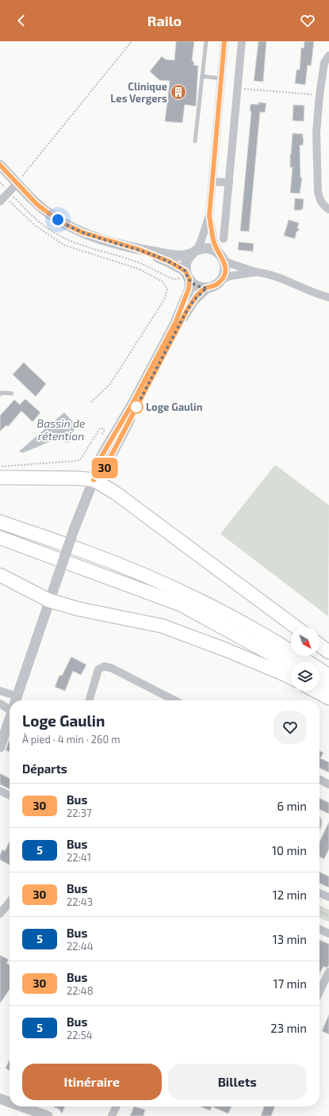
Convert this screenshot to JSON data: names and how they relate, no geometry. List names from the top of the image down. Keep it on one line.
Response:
{"water":["Bassin de rétention"],"places":{"building":["Clinique Les Vergers"],"other":["Loge Gaulin"]},"lines":["bus line 30"],"north":"bottom right","page":{"header":"Railo","on_map":"30","heading":[["Loge Gaulin","À pied · 4 min · 260 m"],"Départs"],"list":[{"mark":"30","name":"Bus","note":"22:37","value":"6 min"},{"mark":"5","name":"Bus","note":"22:41","value":"10 min"},{"mark":"30","name":"Bus","note":"22:43","value":"12 min"},{"mark":"5","name":"Bus","note":"22:44","value":"13 min"},{"mark":"30","name":"Bus","note":"22:48","value":"17 min"},{"mark":"5","name":"Bus","note":"22:54","value":"23 min"}],"buttons":["Itinéraire","Billets"]}}
